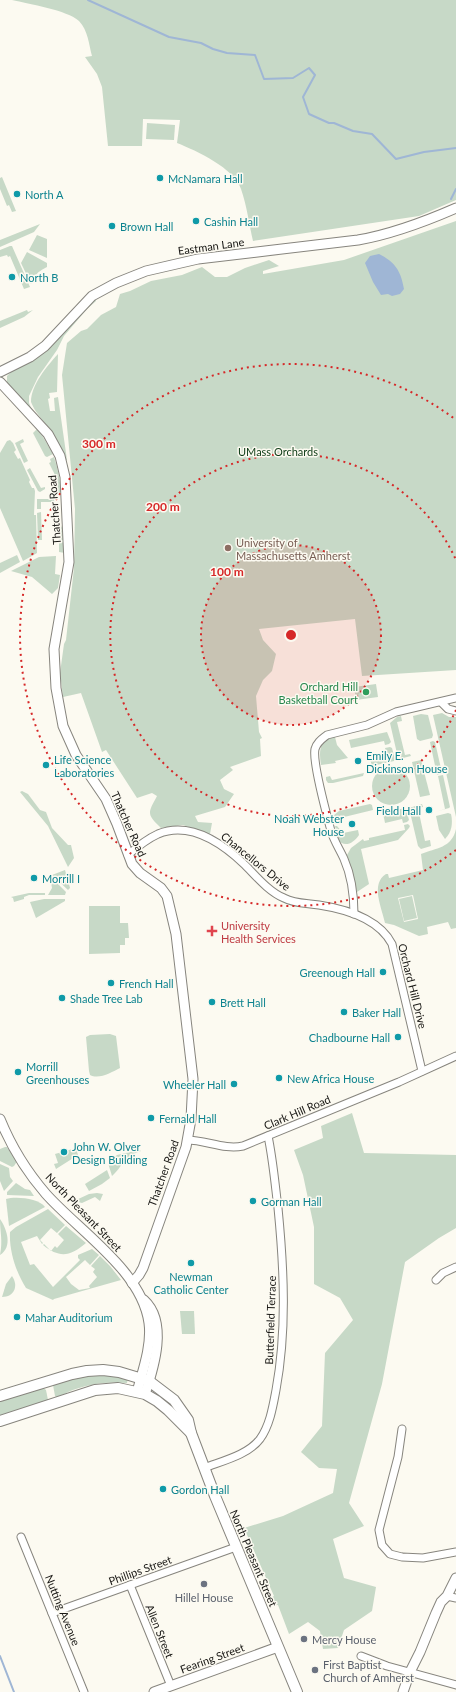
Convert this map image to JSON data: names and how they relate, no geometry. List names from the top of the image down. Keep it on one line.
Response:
{"streets":{"main road":["North Pleasant Street"],"street":["Eastman Lane","Thatcher Road","Chancellors Drive","Orchard Hill Drive","Clark Hill Road","Butterfield Terrace","Phillips Street","Nutting Avenue","Allen Street","Fearing Street"]},"crossings":[["Thatcher Road","Chancellors Drive"],["Thatcher Road","Clark Hill Road"],["Thatcher Road","North Pleasant Street"],["Chancellors Drive","Orchard Hill Drive"],["Orchard Hill Drive","Clark Hill Road"],["Clark Hill Road","Butterfield Terrace"],["North Pleasant Street","Butterfield Terrace"],["North Pleasant Street","Phillips Street"],["North Pleasant Street","Fearing Street"],["Phillips Street","Nutting Avenue"],["Phillips Street","Allen Street"],["Allen Street","Fearing Street"]],"parks":["UMass Orchards"],"places":{"other":["McNamara Hall","North A","Cashin Hall","Brown Hall","North B","University of Massachusetts Amherst","Orchard Hill Basketball Court","Emily E. Dickinson House","Life Science Laboratories","Field Hall","Noah Webster House","Morrill I","Greenough Hall","French Hall","Shade Tree Lab","Brett Hall","Baker Hall","Chadbourne Hall","Morrill Greenhouses","New Africa House","Wheeler Hall","Fernald Hall","John W. Olver Design Building","Gorman Hall","Newman Catholic Center","Mahar Auditorium","Gordon Hall","Hillel House","Mercy House","First Baptist Church of Amherst"],"health":["University Health Services"]},"rings":["300 m","200 m","100 m"]}
